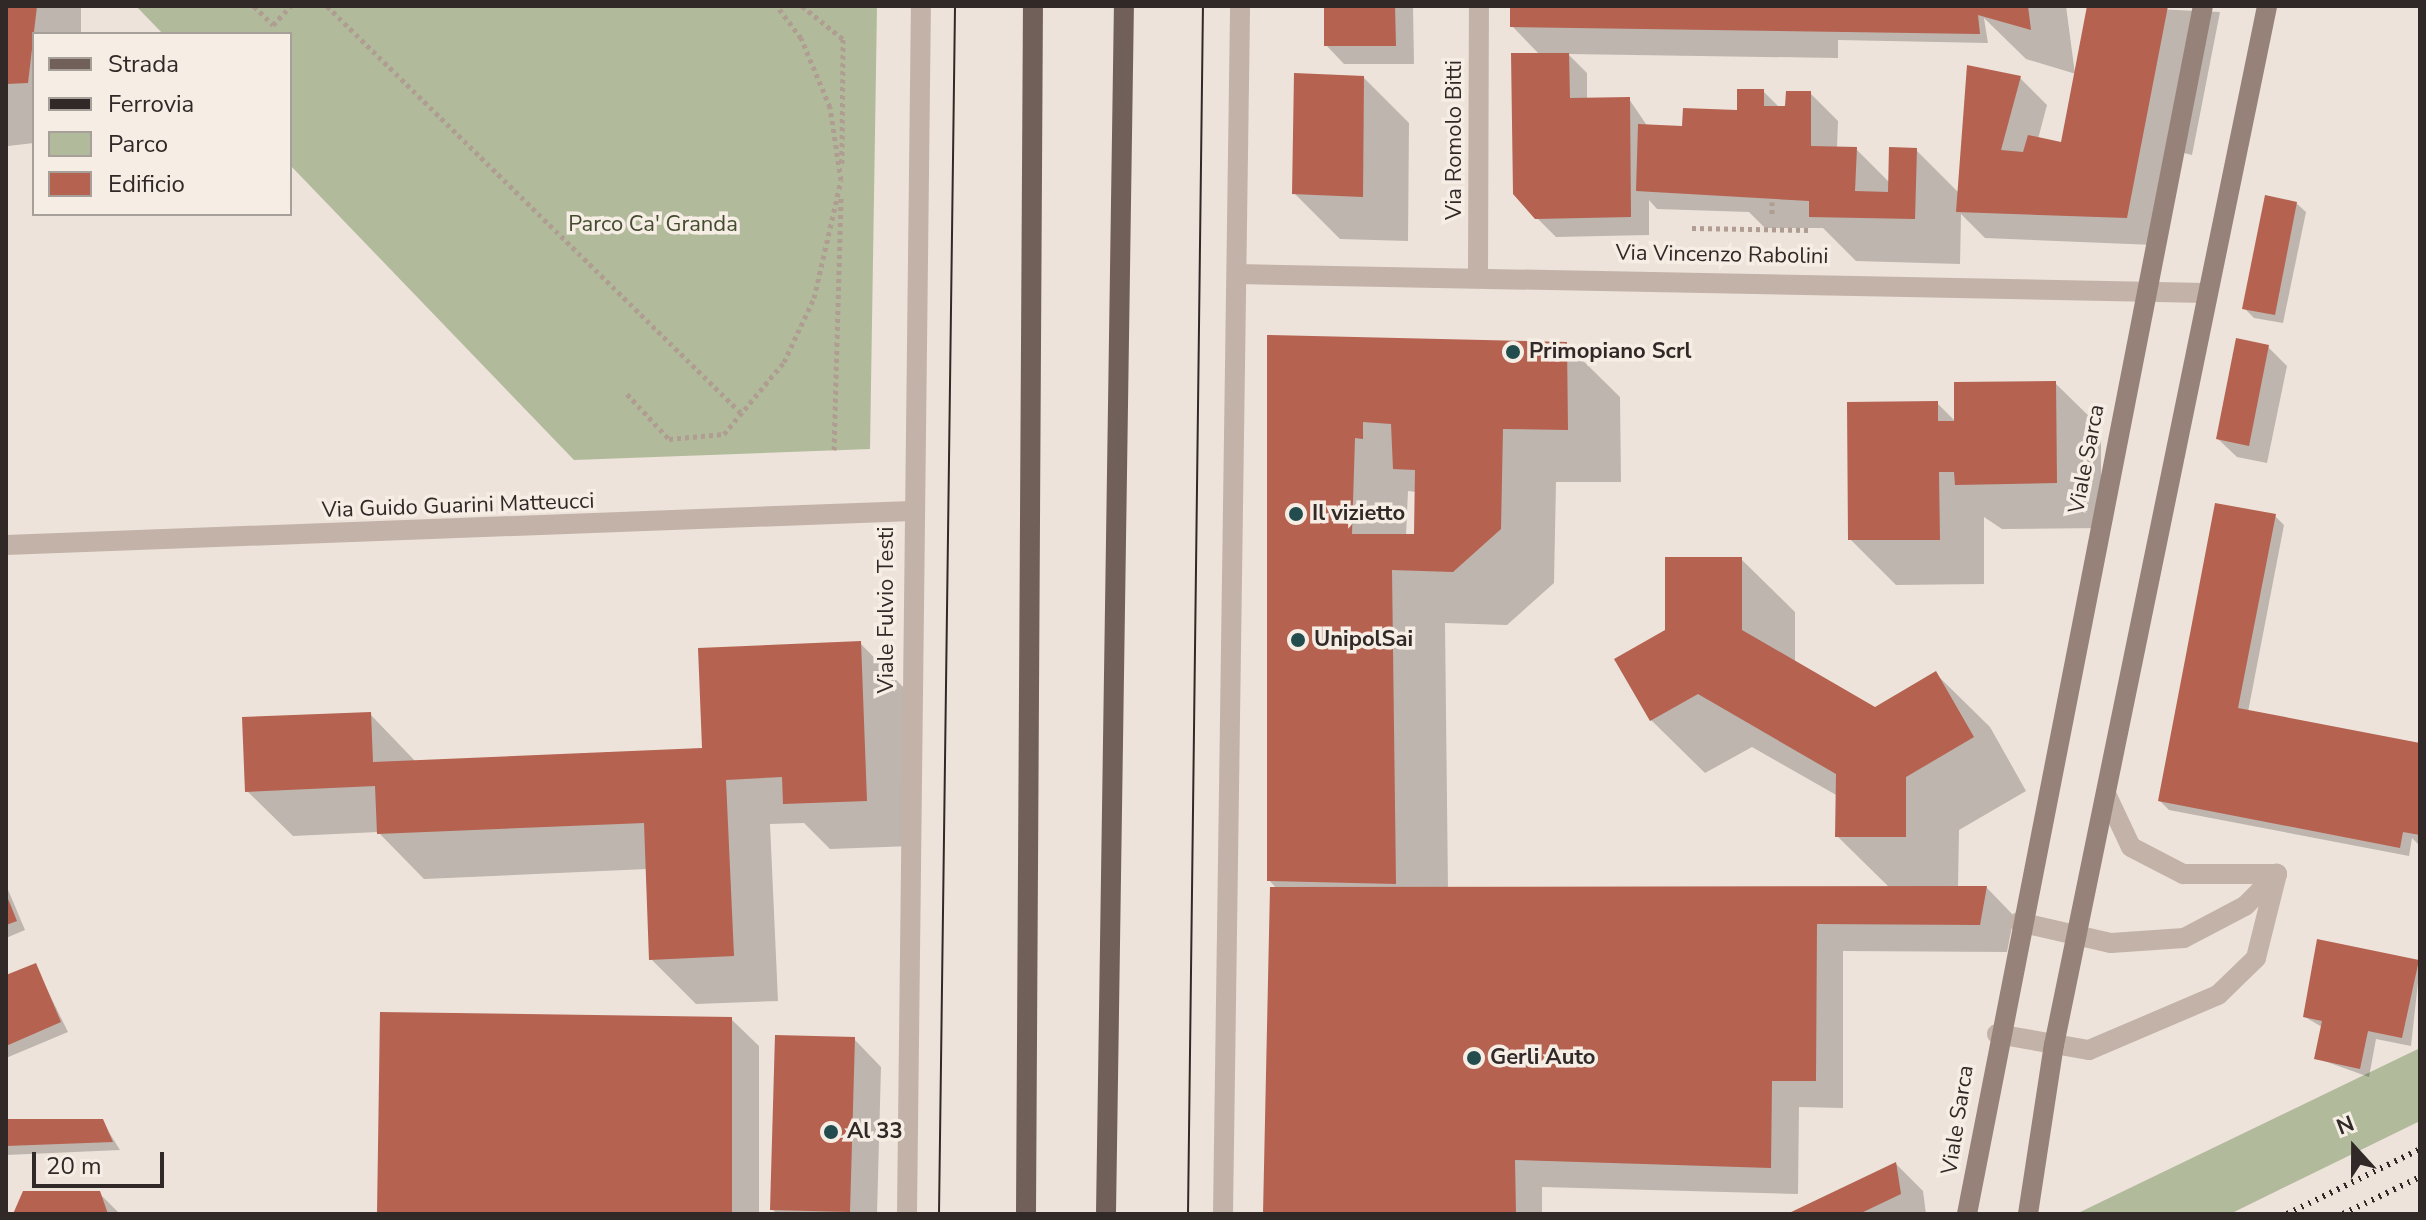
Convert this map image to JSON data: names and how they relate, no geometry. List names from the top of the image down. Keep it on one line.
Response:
{"streets":{"street":["Via Romolo Bitti","Via Vincenzo Rabolini","Viale Sarca","Via Guido Guarini Matteucci","Viale Fulvio Testi"]},"crossings":[["Via Romolo Bitti","Via Vincenzo Rabolini"],["Via Vincenzo Rabolini","Viale Sarca"],["Via Guido Guarini Matteucci","Viale Fulvio Testi"]],"parks":["Parco Ca' Granda"],"places":["Primopiano Scrl","Il vizietto","UnipolSai","Gerli Auto","Al 33"],"legend":["Strada","Ferrovia","Parco","Edificio"],"scale_bar":"20 m","north":"top"}
